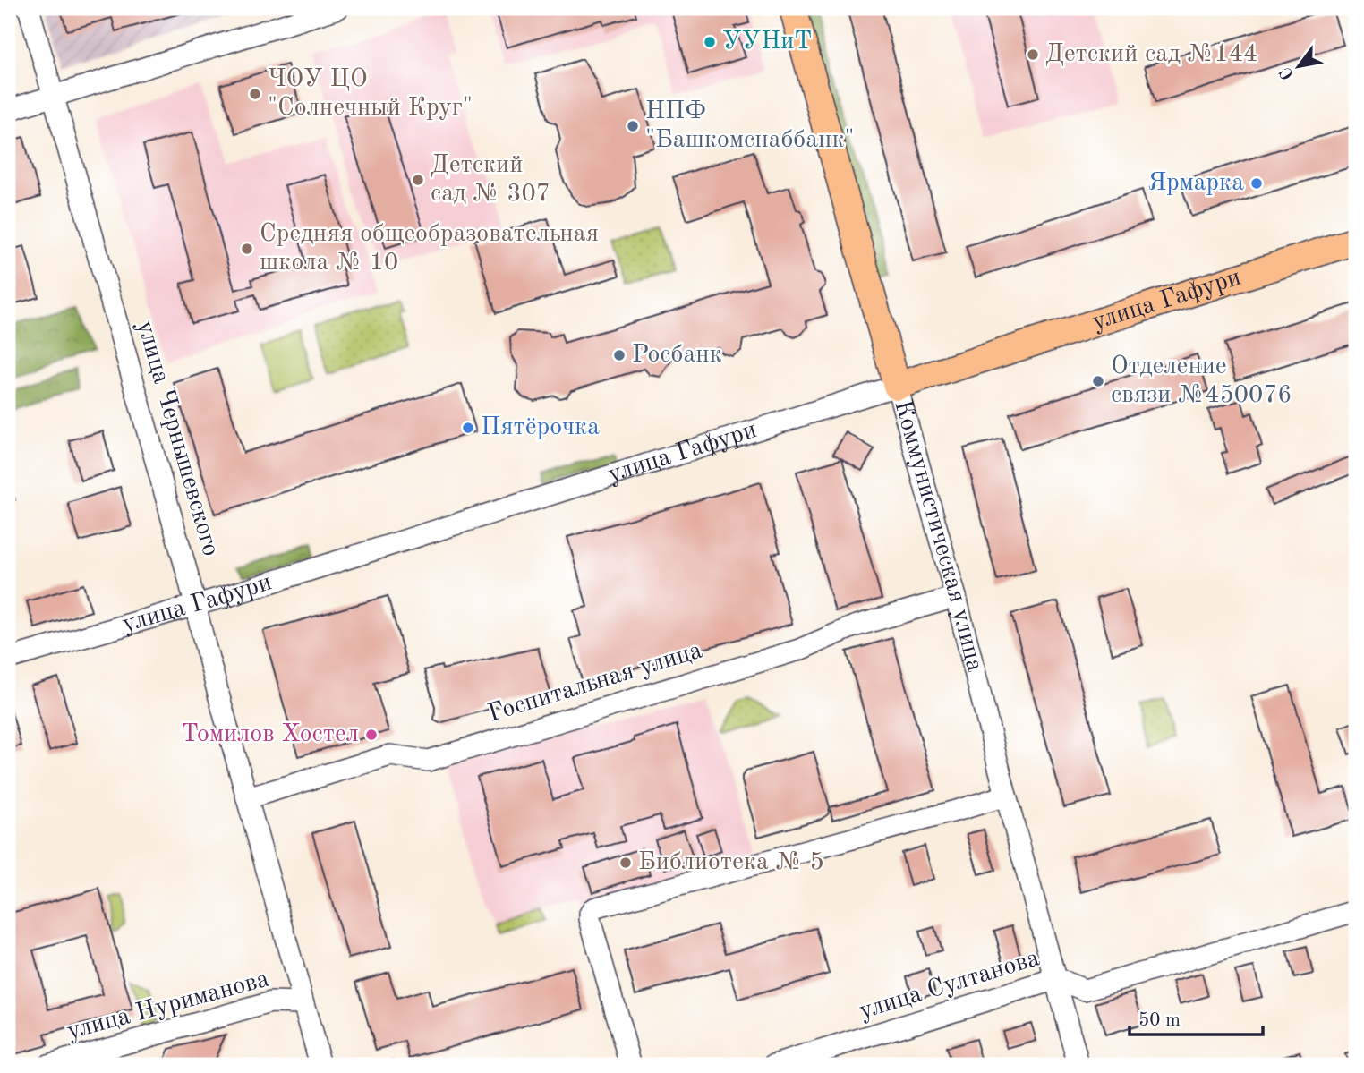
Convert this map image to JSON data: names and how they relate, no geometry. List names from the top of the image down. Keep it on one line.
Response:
{"streets":{"main road":["улица Гафури","Коммунистическая улица"],"street":["улица Чернышевского","Госпитальная улица","улица Султанова","улица Нуриманова"]},"crossings":[["улица Гафури","улица Чернышевского"],["улица Гафури","Коммунистическая улица"],["улица Чернышевского","Госпитальная улица"],["улица Чернышевского","улица Нуриманова"],["Коммунистическая улица","Госпитальная улица"],["Коммунистическая улица","улица Султанова"]],"places":["УУНиТ","Детский сад №144","ЧОУ ЦО \"Солнечный Круг\"","НПФ \"Башкомснаббанк\"","Детский сад № 307","Ярмарка","Средняя общеобразовательная школа № 10","Росбанк","Отделение связи №450076","Пятёрочка","Томилов Хостел","Библиотека № 5"],"scale_bar":"50 m","north":"bottom left"}
